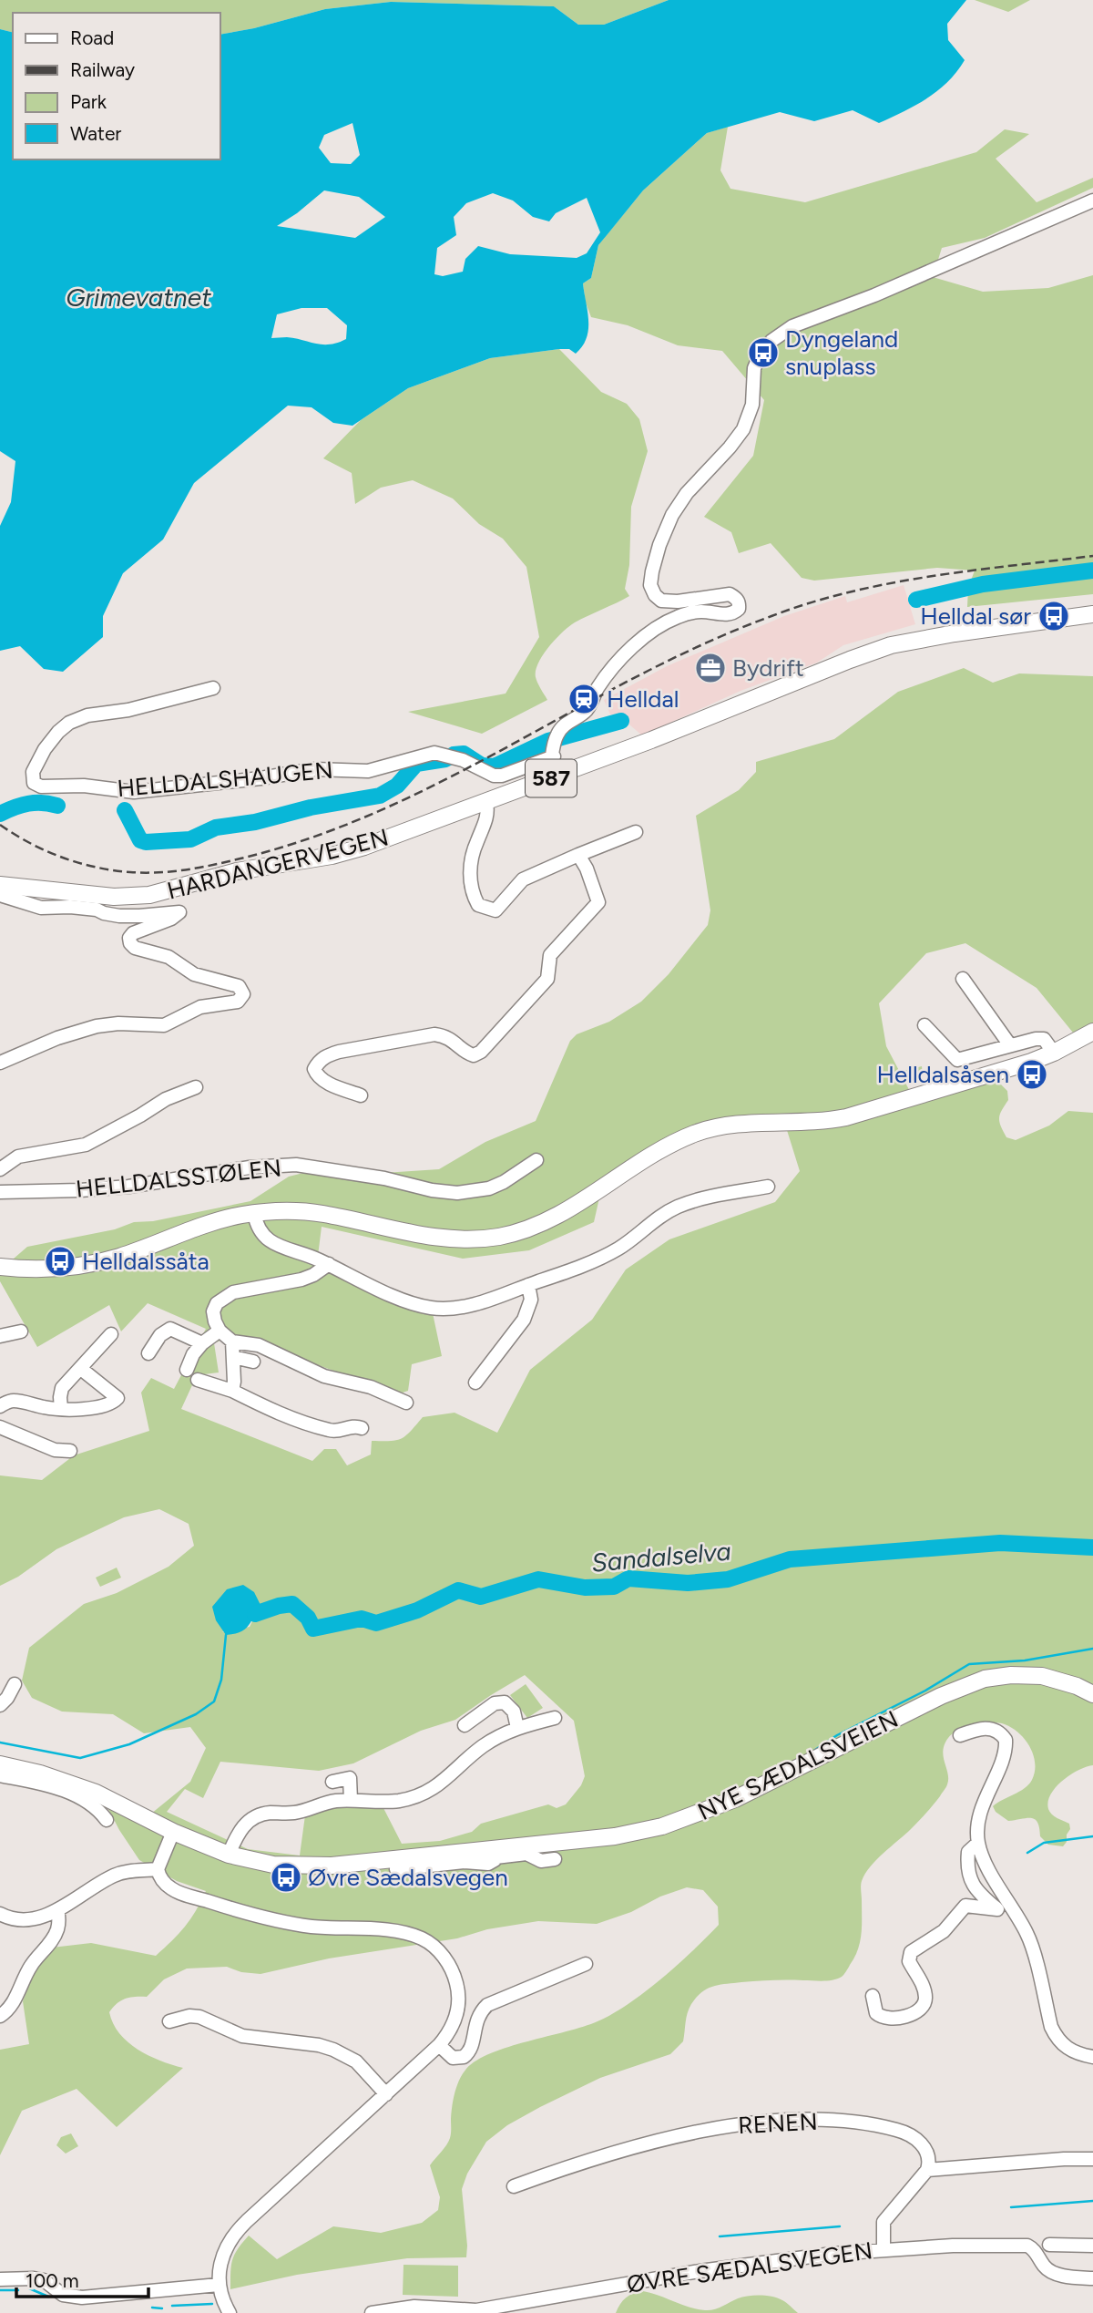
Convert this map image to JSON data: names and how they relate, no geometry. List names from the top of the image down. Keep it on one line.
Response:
{"streets":{"main road":["587","HARDANGERVEGEN","NYE SÆDALSVEIEN"],"street":["HELLDALSHAUGEN","HELLDALSSTØLEN","RENEN","ØVRE SÆDALSVEGEN"]},"water":["Grimevatnet","Sandalselva"],"places":{"bus stop":["Dyngeland snuplass","Helldal sør","Helldalsåsen","Helldalssåta","Øvre Sædalsvegen"],"office":["Bydrift"],"station":["Helldal"]},"legend":["Road","Railway","Park","Water"],"scale_bar":"100 m"}
